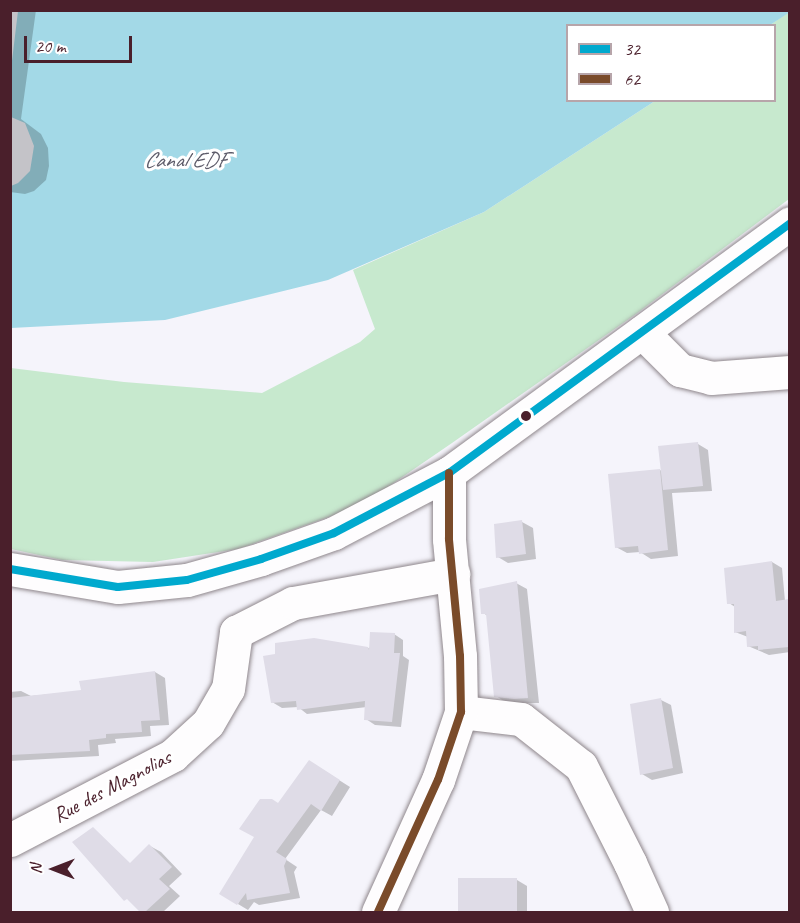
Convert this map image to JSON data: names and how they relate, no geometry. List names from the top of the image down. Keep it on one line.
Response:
{"streets":{"street":["Rue des Magnolias"]},"water":["Canal EDF"],"lines":["transit line 32","transit line 62"],"legend":["32","62"],"scale_bar":"20 m","north":"left"}
